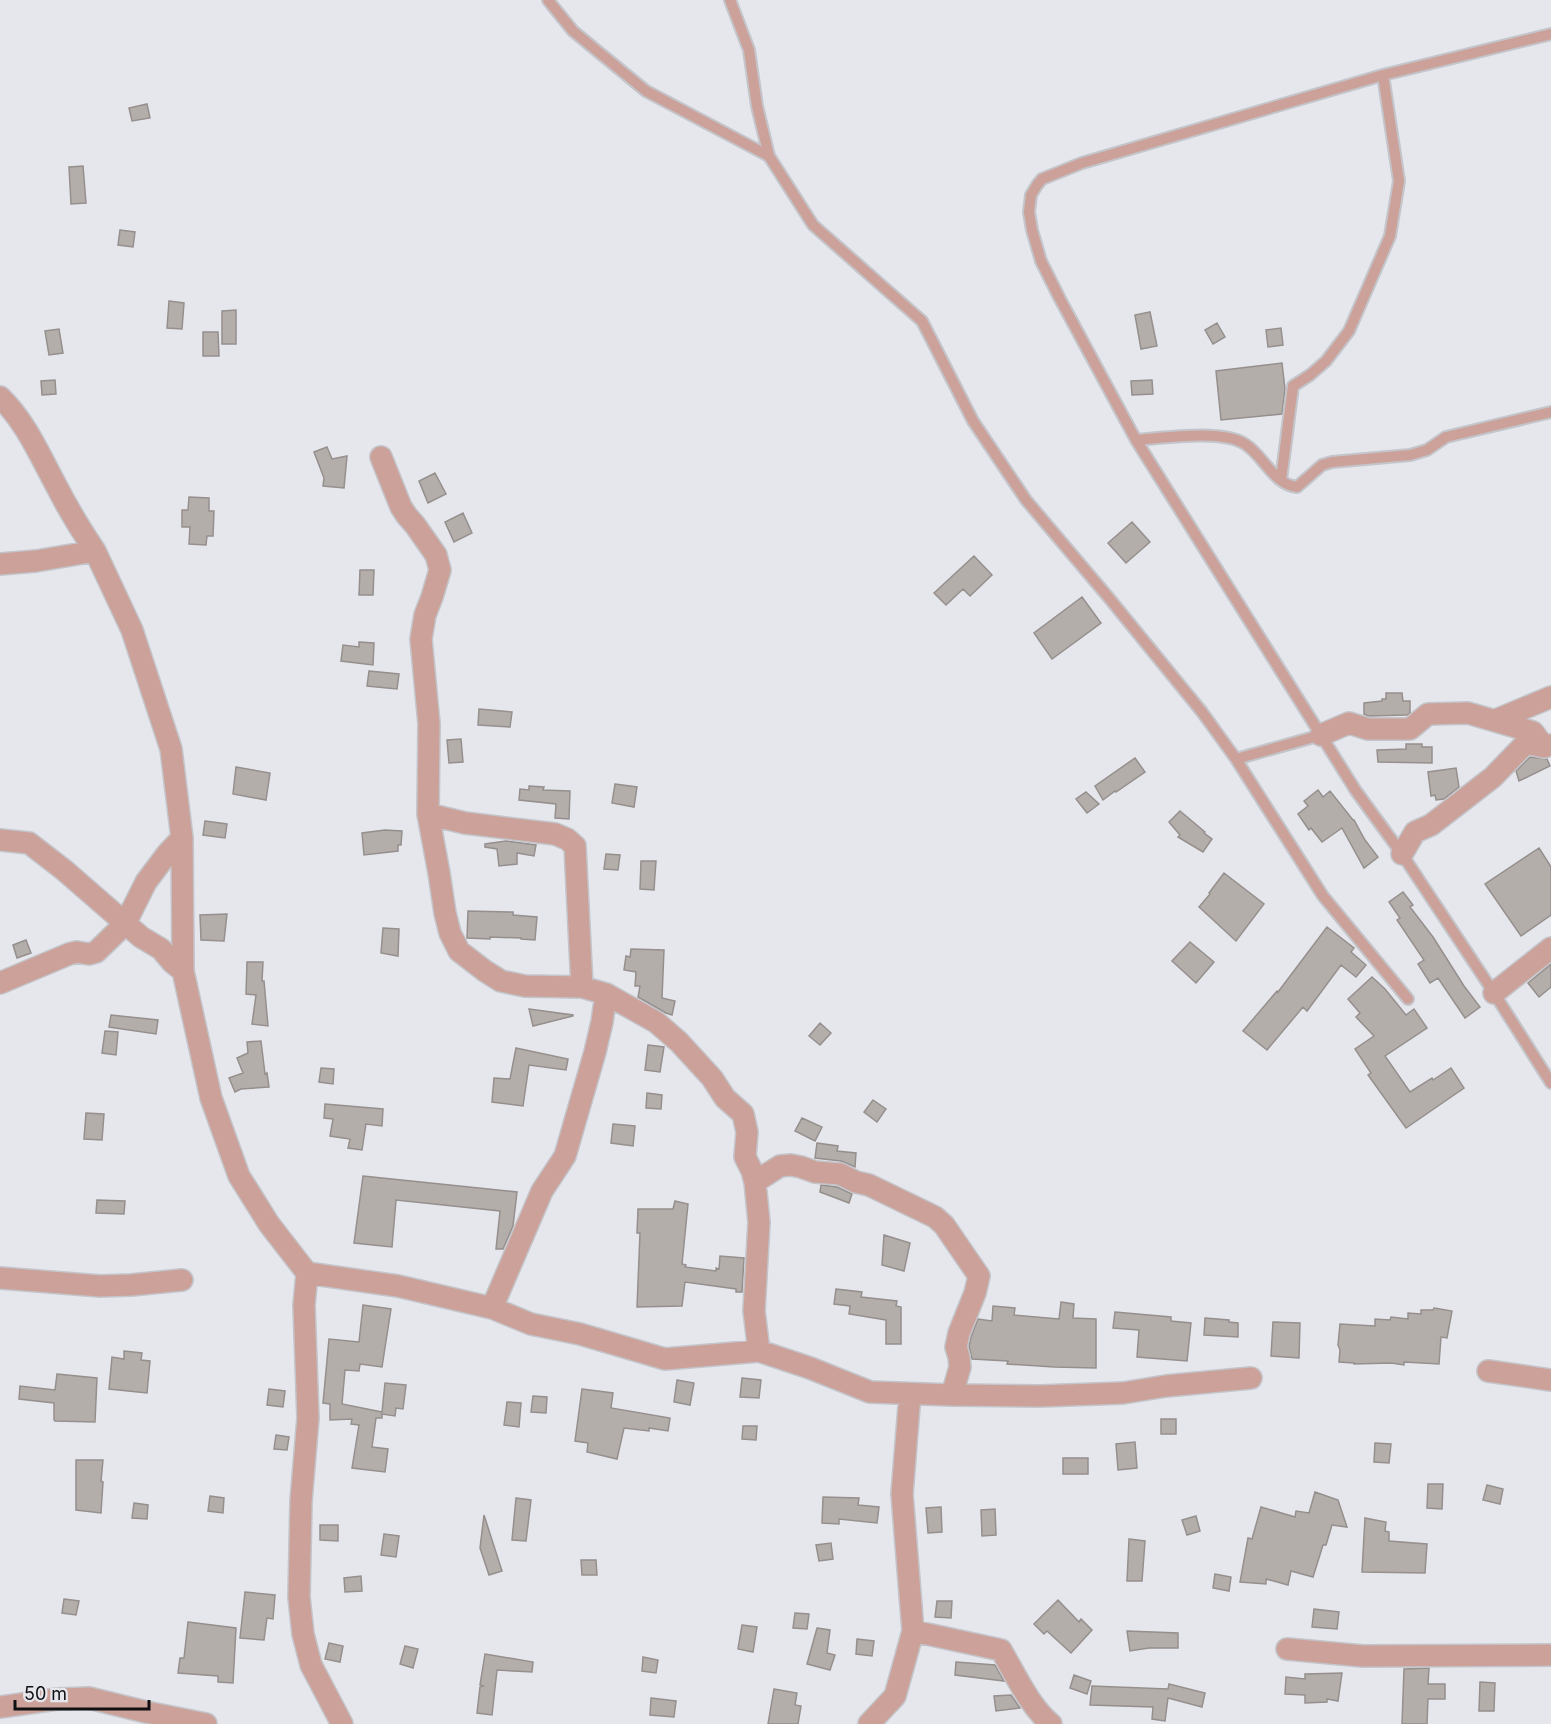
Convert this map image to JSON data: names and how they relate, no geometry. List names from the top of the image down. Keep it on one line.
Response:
{"scale_bar":"50 m"}
